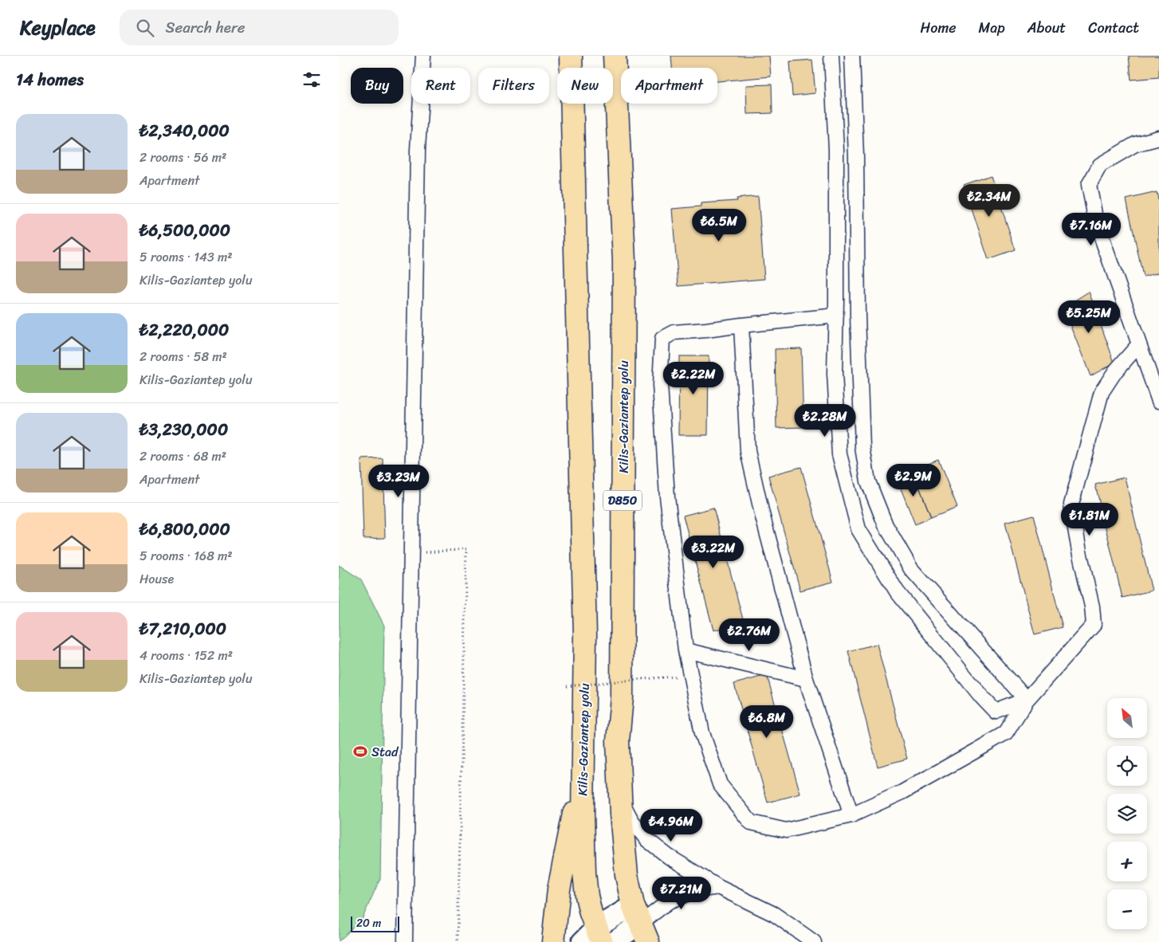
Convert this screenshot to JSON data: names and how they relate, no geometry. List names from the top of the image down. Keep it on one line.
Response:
{"streets":{"highway":["Kilis-Gaziantep yolu","D850"]},"places":{"sports":["Stad"]},"scale_bar":"20 m","north":"top left","page":{"header":"Keyplace","search":"Search here","nav":["Home","Map","About","Contact"],"heading":"14 homes","chip":["Buy","Rent","Filters","New","Apartment"],"list":[{"name":"₺2,340,000","note":"2 rooms · 56 m² · Apartment"},{"name":"₺6,500,000","note":"5 rooms · 143 m² · Kilis-Gaziantep yolu"},{"name":"₺2,220,000","note":"2 rooms · 58 m² · Kilis-Gaziantep yolu"},{"name":"₺3,230,000","note":"2 rooms · 68 m² · Apartment"},{"name":"₺6,800,000","note":"5 rooms · 168 m² · House"},{"name":"₺7,210,000","note":"4 rooms · 152 m² · Kilis-Gaziantep yolu"}],"price":["₺2.34M","₺6.5M","₺7.16M","₺5.25M","₺2.22M","₺2.28M","₺2.9M","₺3.23M","₺1.81M","₺3.22M","₺2.76M","₺6.8M","₺4.96M","₺7.21M"],"map_buttons":["+","−"],"scale":"20 m"}}
